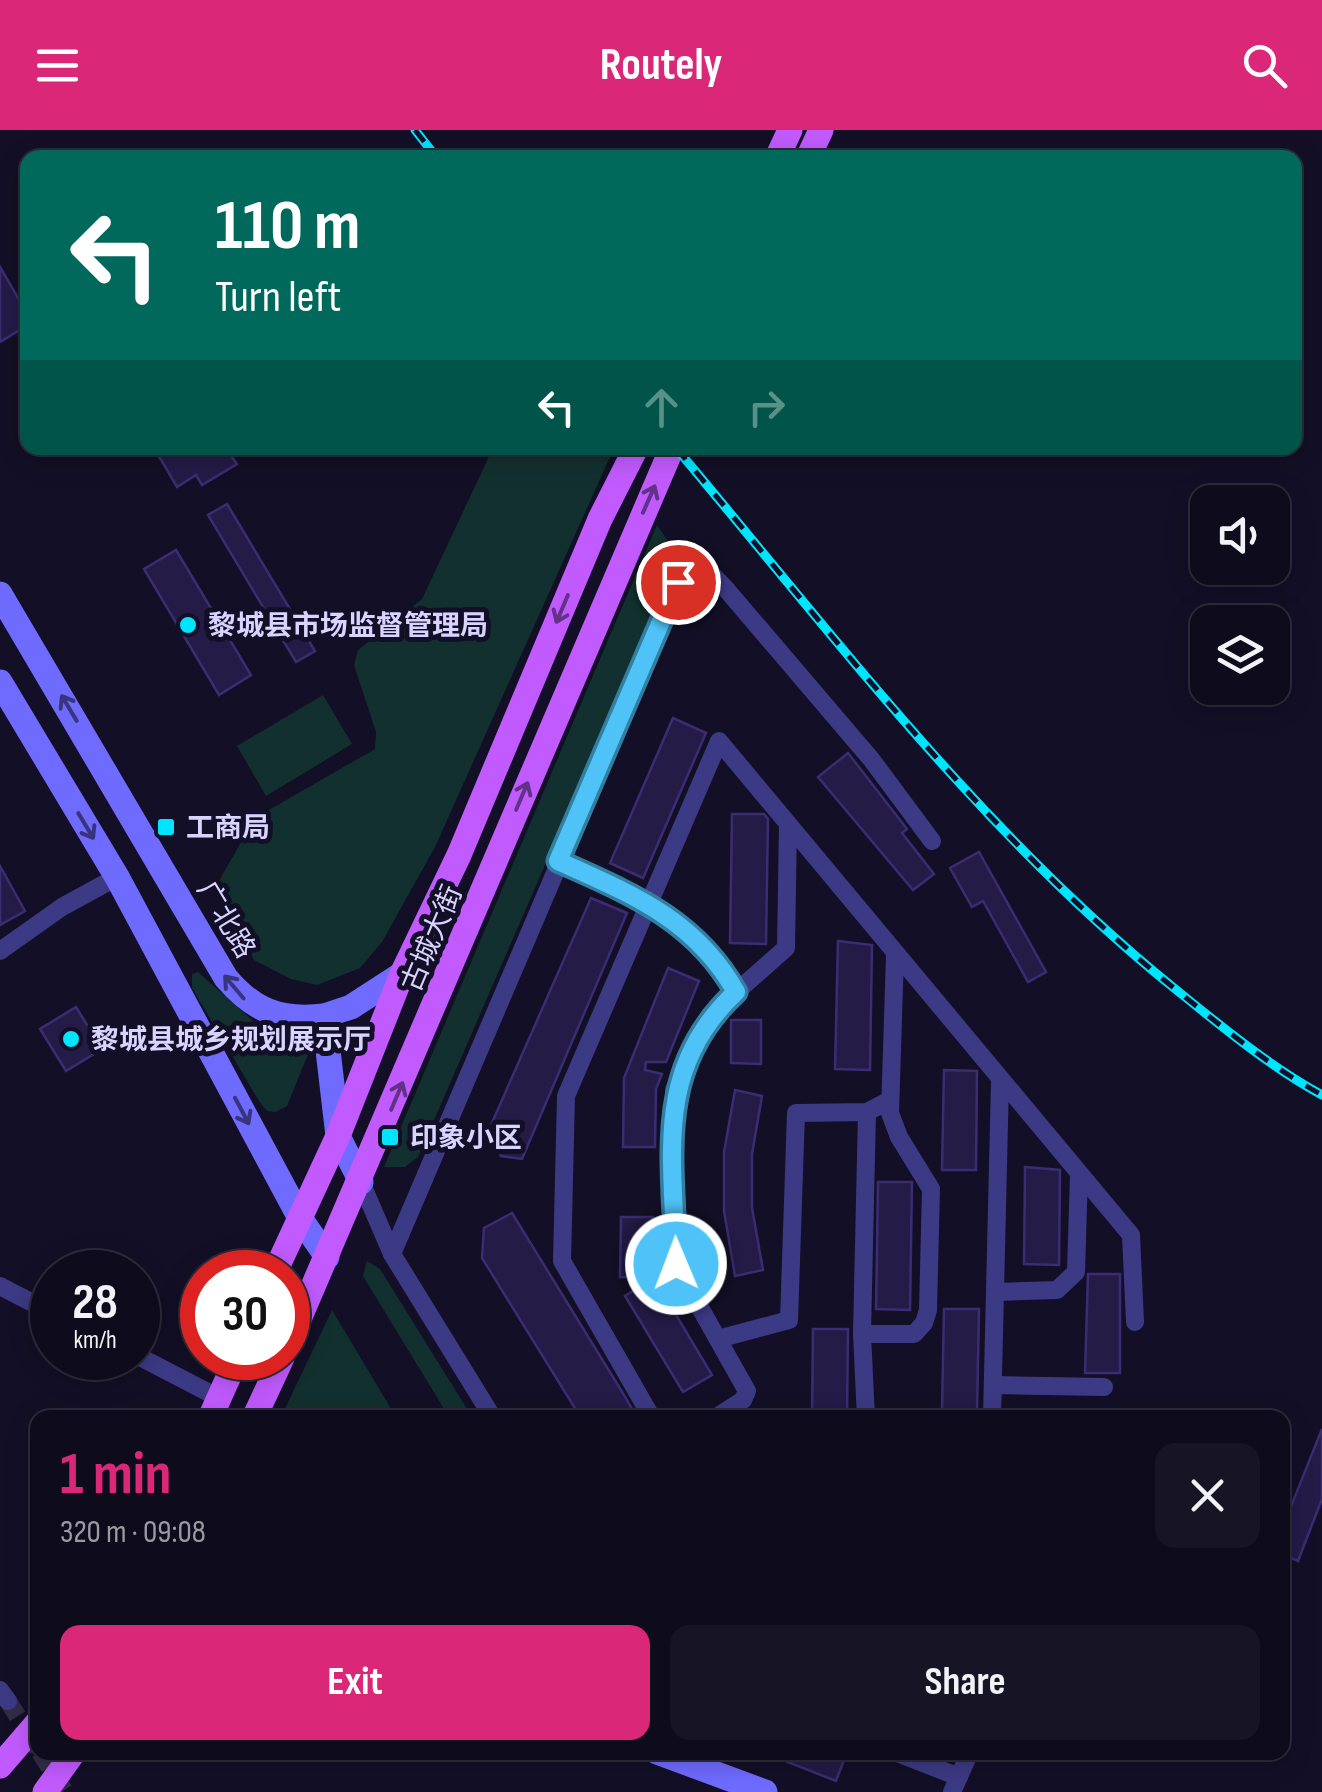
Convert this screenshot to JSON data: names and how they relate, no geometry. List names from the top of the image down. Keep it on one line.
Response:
{"streets":{"main road":["广北路","古城大街"]},"places":{"other":["黎城县市场监督管理局","黎城县城乡规划展示厅"],"transit":["工商局","印象小区"]},"page":{"header":"Routely","turn":["110 m","Turn left"],"speed":"28 km/h","limit":"30","heading":["1 min","320 m · 09:08"],"buttons":["Exit","Share"]}}
